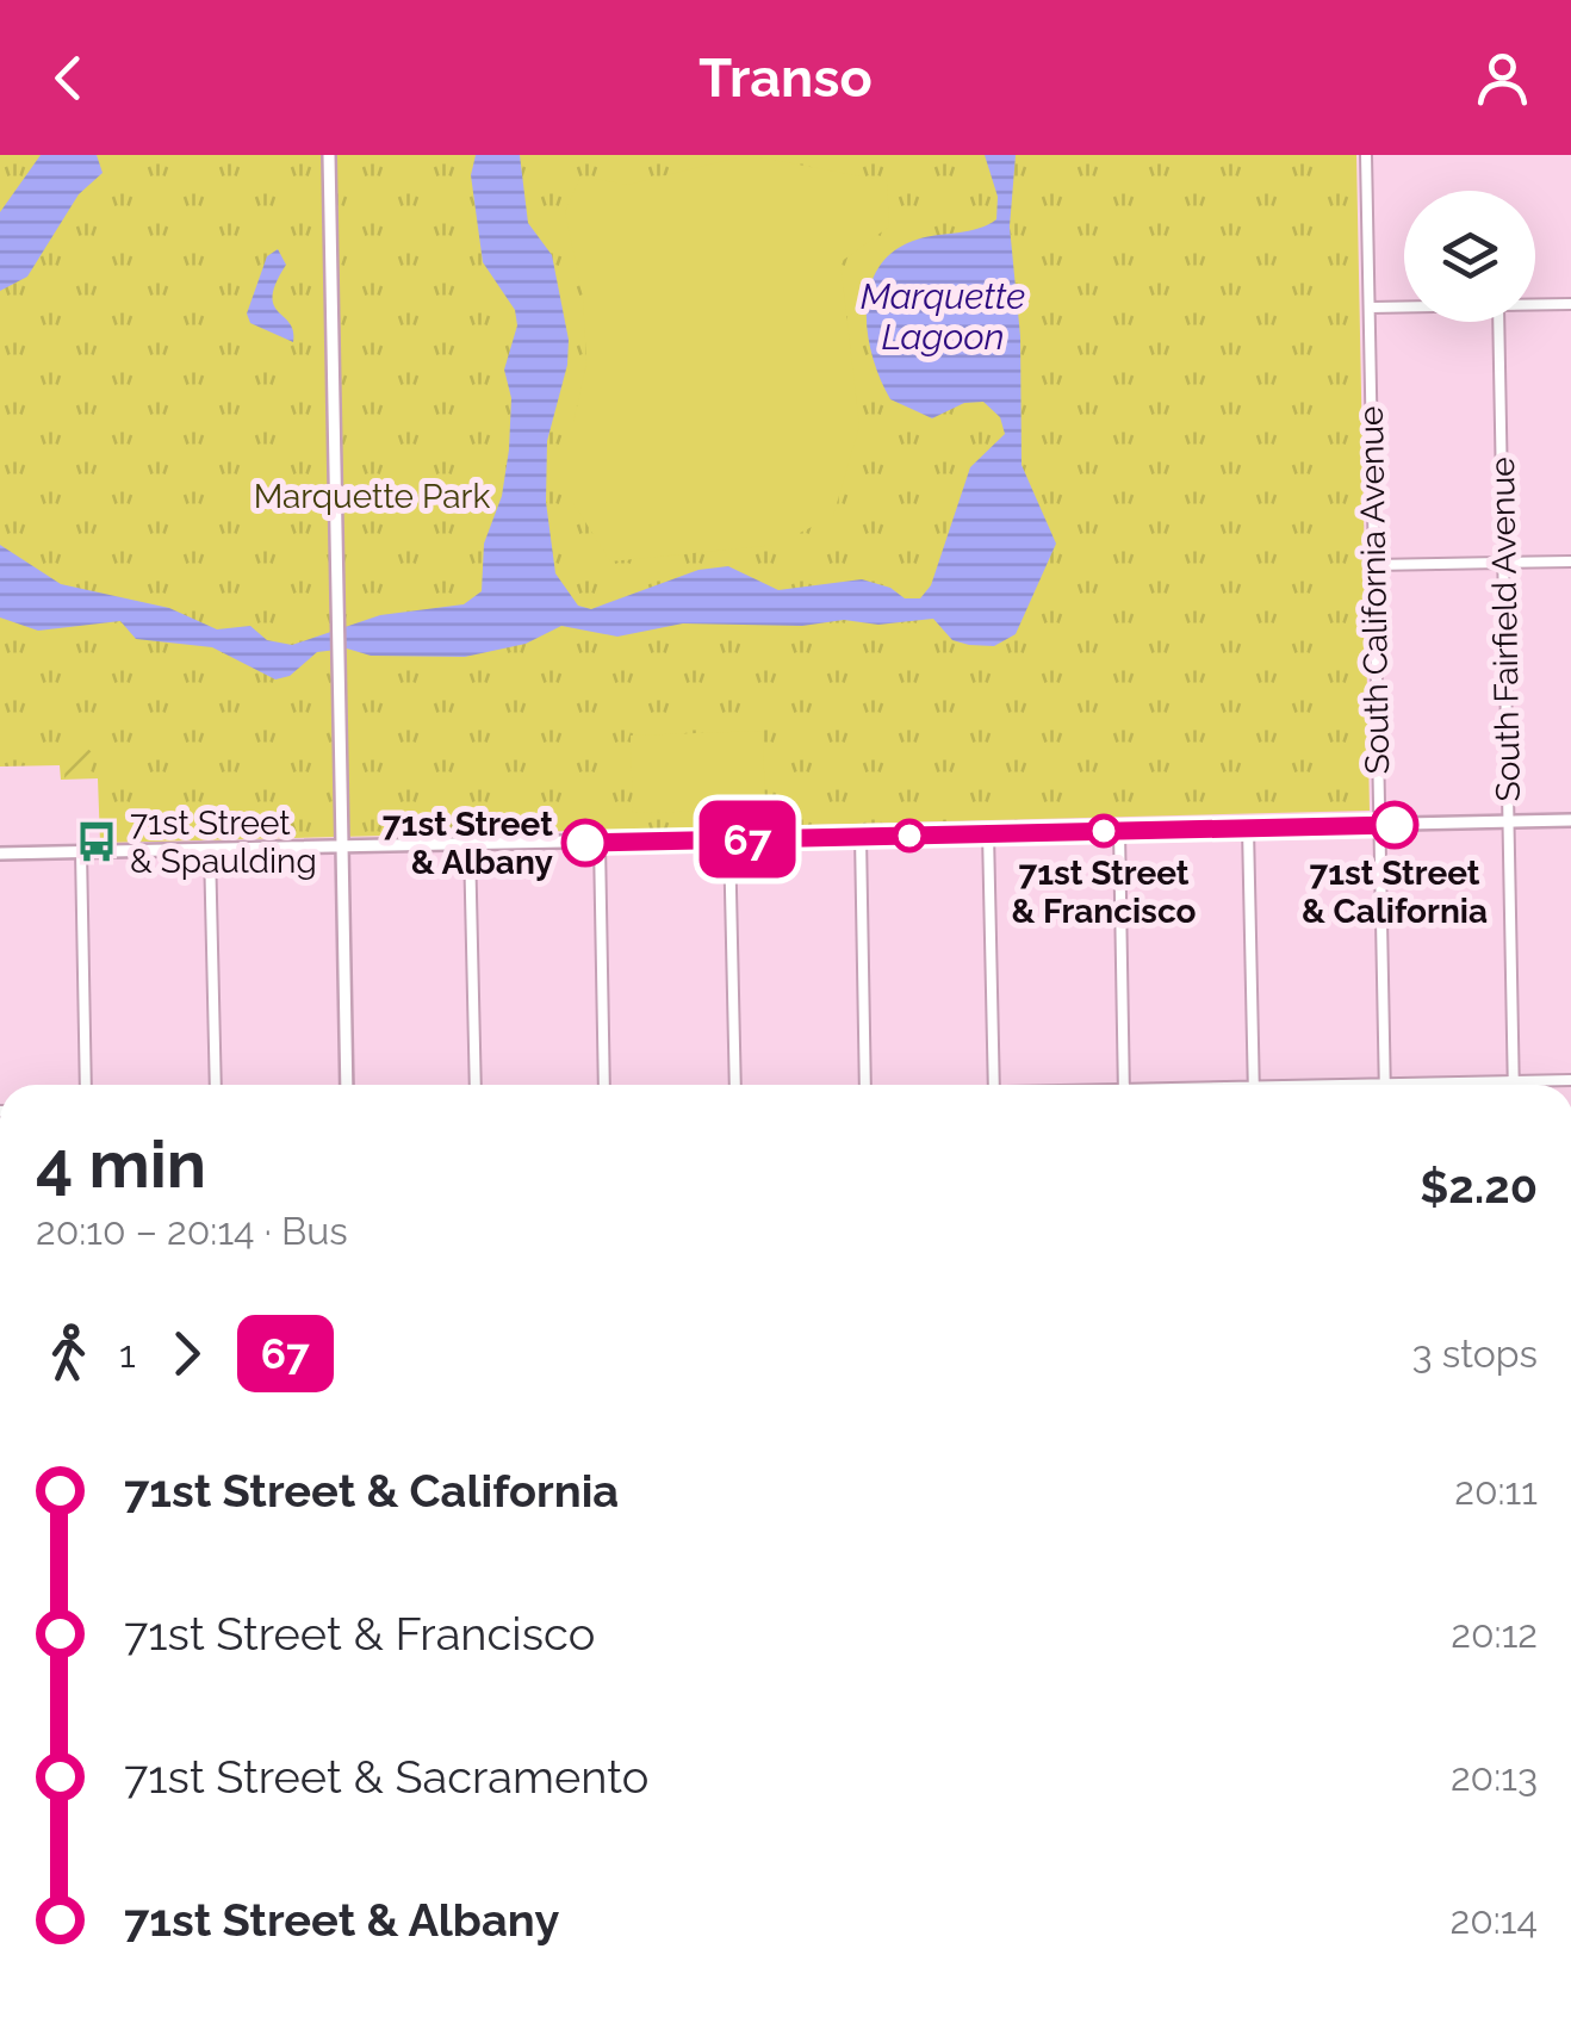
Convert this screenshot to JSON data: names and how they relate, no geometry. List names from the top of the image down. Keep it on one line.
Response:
{"streets":{"street":["South California Avenue","South Fairfield Avenue"]},"water":["Marquette Lagoon"],"parks":["Marquette Park"],"places":{"other":["71st Street & California","71st Street & Francisco","71st Street & Albany"],"bus stop":["71st Street & Spaulding"]},"lines":["bus line 67"],"page":{"header":"Transo","on_map":"67","heading":["4 min","20:10 – 20:14 · Bus","$2.20"],"legs":["1","67","3 stops"],"list":[{"name":"71st Street & California","value":"20:11"},{"name":"71st Street & Francisco","value":"20:12"},{"name":"71st Street & Sacramento","value":"20:13"},{"name":"71st Street & Albany","value":"20:14"}]}}
